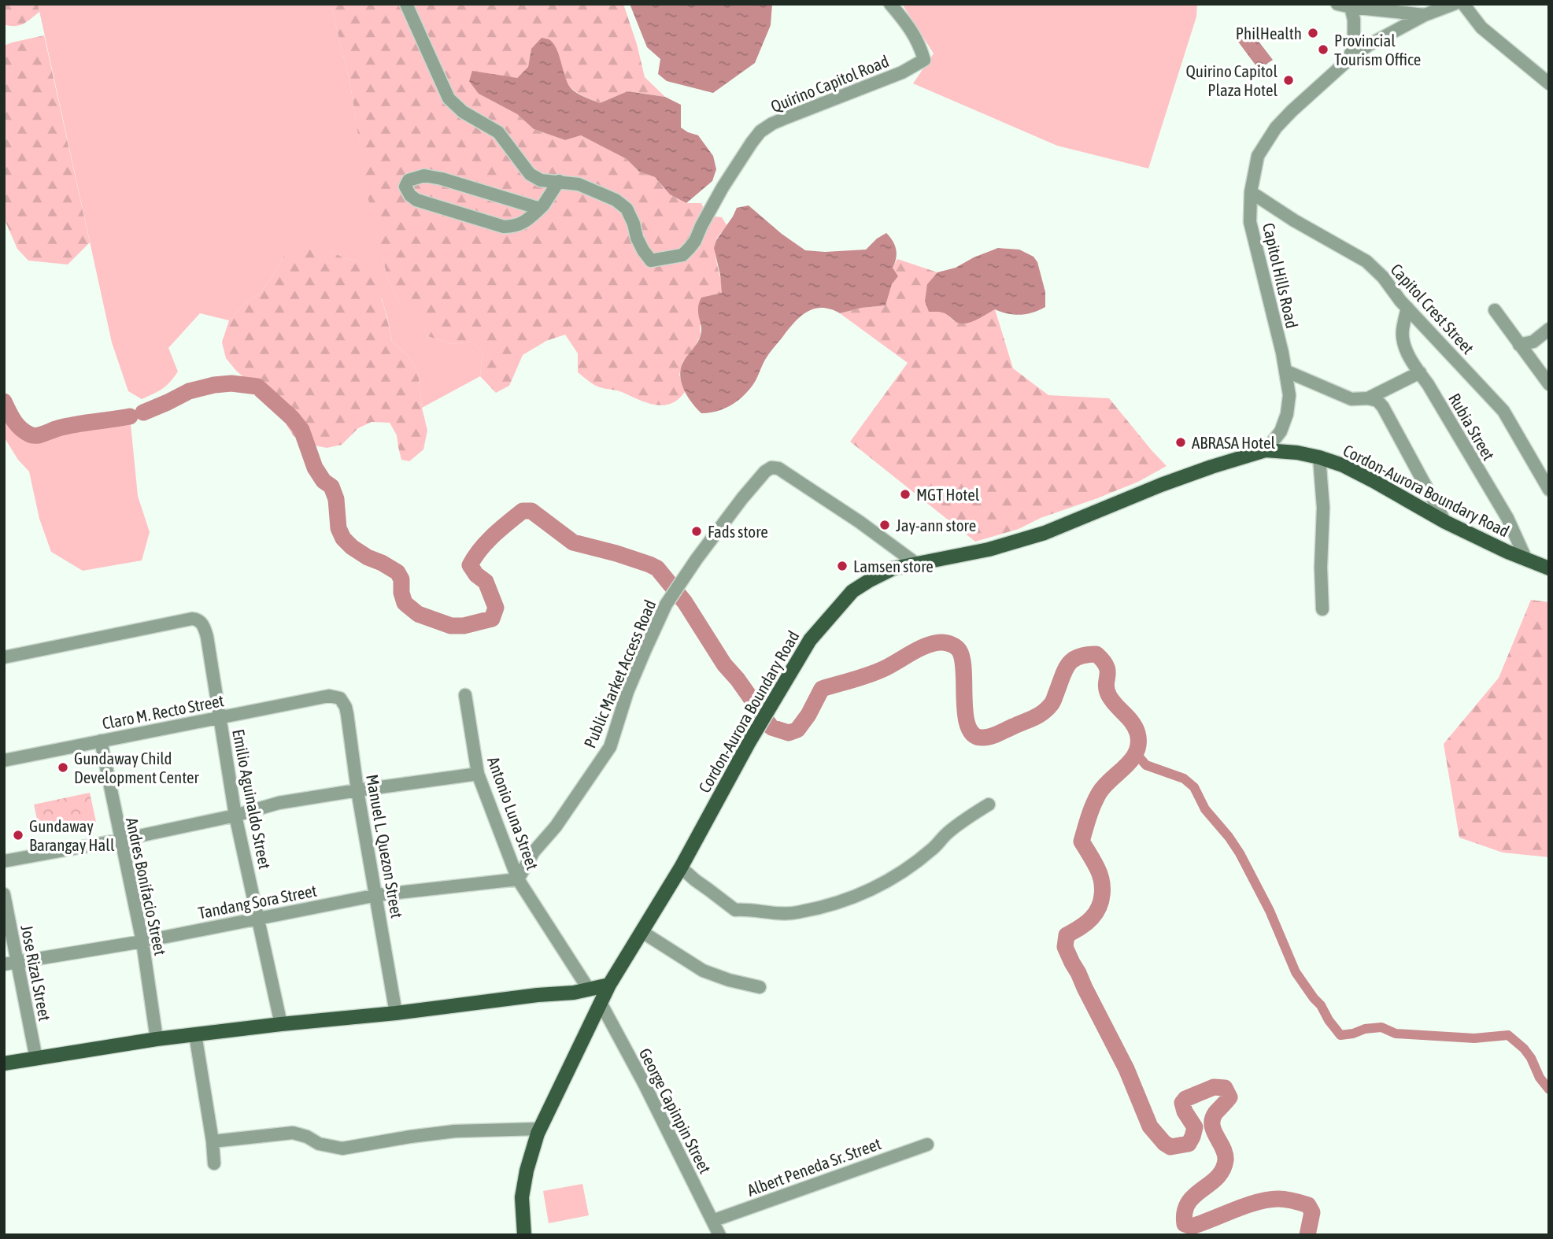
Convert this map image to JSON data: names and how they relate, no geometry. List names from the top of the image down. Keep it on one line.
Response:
{"streets":{"main road":["Cordon-Aurora Boundary Road"],"street":["Quirino Capitol Road","Capitol Hills Road","Capitol Crest Street","Rubia Street","Public Market Access Road","Claro M. Recto Street","Emilio Aguinaldo Street","Antonio Luna Street","Manuel L. Quezon Street","Andres Bonifacio Street","Tandang Sora Street","Jose Rizal Street","George Capinpin Street","Albert Peneda Sr. Street"]},"crossings":[["Capitol Hills Road","Capitol Crest Street"],["Capitol Hills Road","Cordon-Aurora Boundary Road"],["Capitol Crest Street","Rubia Street"],["Rubia Street","Cordon-Aurora Boundary Road"],["Cordon-Aurora Boundary Road","Public Market Access Road"],["Cordon-Aurora Boundary Road","George Capinpin Street"],["Public Market Access Road","Antonio Luna Street"],["Public Market Access Road","Tandang Sora Street"],["Claro M. Recto Street","Emilio Aguinaldo Street"],["Claro M. Recto Street","Manuel L. Quezon Street"],["Claro M. Recto Street","Andres Bonifacio Street"],["Emilio Aguinaldo Street","Tandang Sora Street"],["Antonio Luna Street","Tandang Sora Street"],["Manuel L. Quezon Street","Tandang Sora Street"],["Andres Bonifacio Street","Tandang Sora Street"],["Tandang Sora Street","Jose Rizal Street"],["George Capinpin Street","Albert Peneda Sr. Street"]],"places":["PhilHealth","Provincial Tourism Office","Quirino Capitol Plaza Hotel","ABRASA Hotel","MGT Hotel","Jay-ann store","Fads store","Lamsen store","Gundaway Child Development Center","Gundaway Barangay Hall"]}
